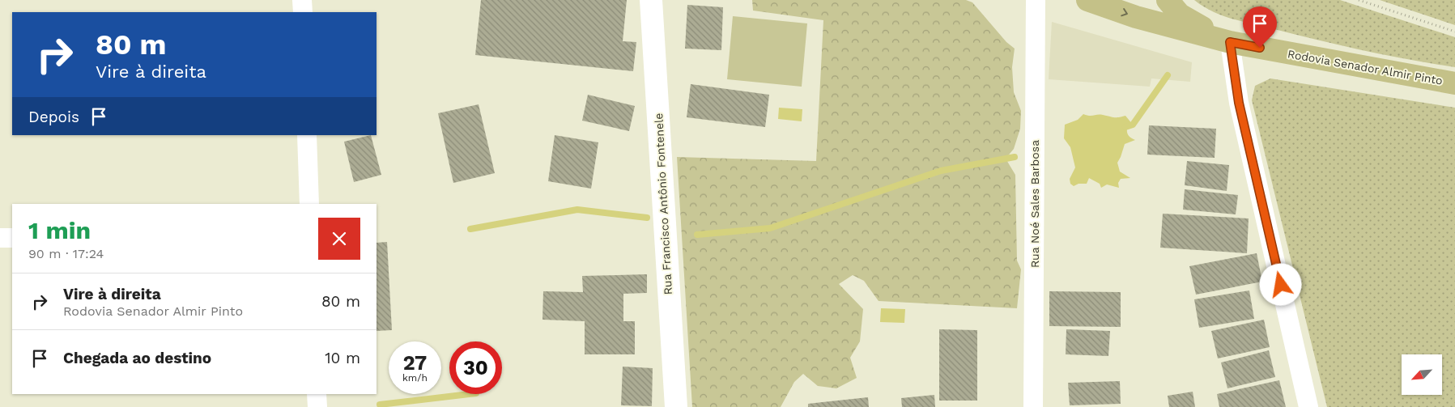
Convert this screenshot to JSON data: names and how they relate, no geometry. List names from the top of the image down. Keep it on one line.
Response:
{"streets":{"main road":["Rodovia Senador Almir Pinto"],"street":["Rua Francisco Antônio Fontenele","Rua Noé Sales Barbosa"]},"north":"bottom left","page":{"turn":["80 m","Vire à direita"],"then":"Depois","heading":["1 min","90 m · 17:24"],"list":[{"name":"Vire à direita","note":"Rodovia Senador Almir Pinto","value":"80 m"},{"name":"Chegada ao destino","value":"10 m"}],"speed":"27 km/h","limit":"30"}}
